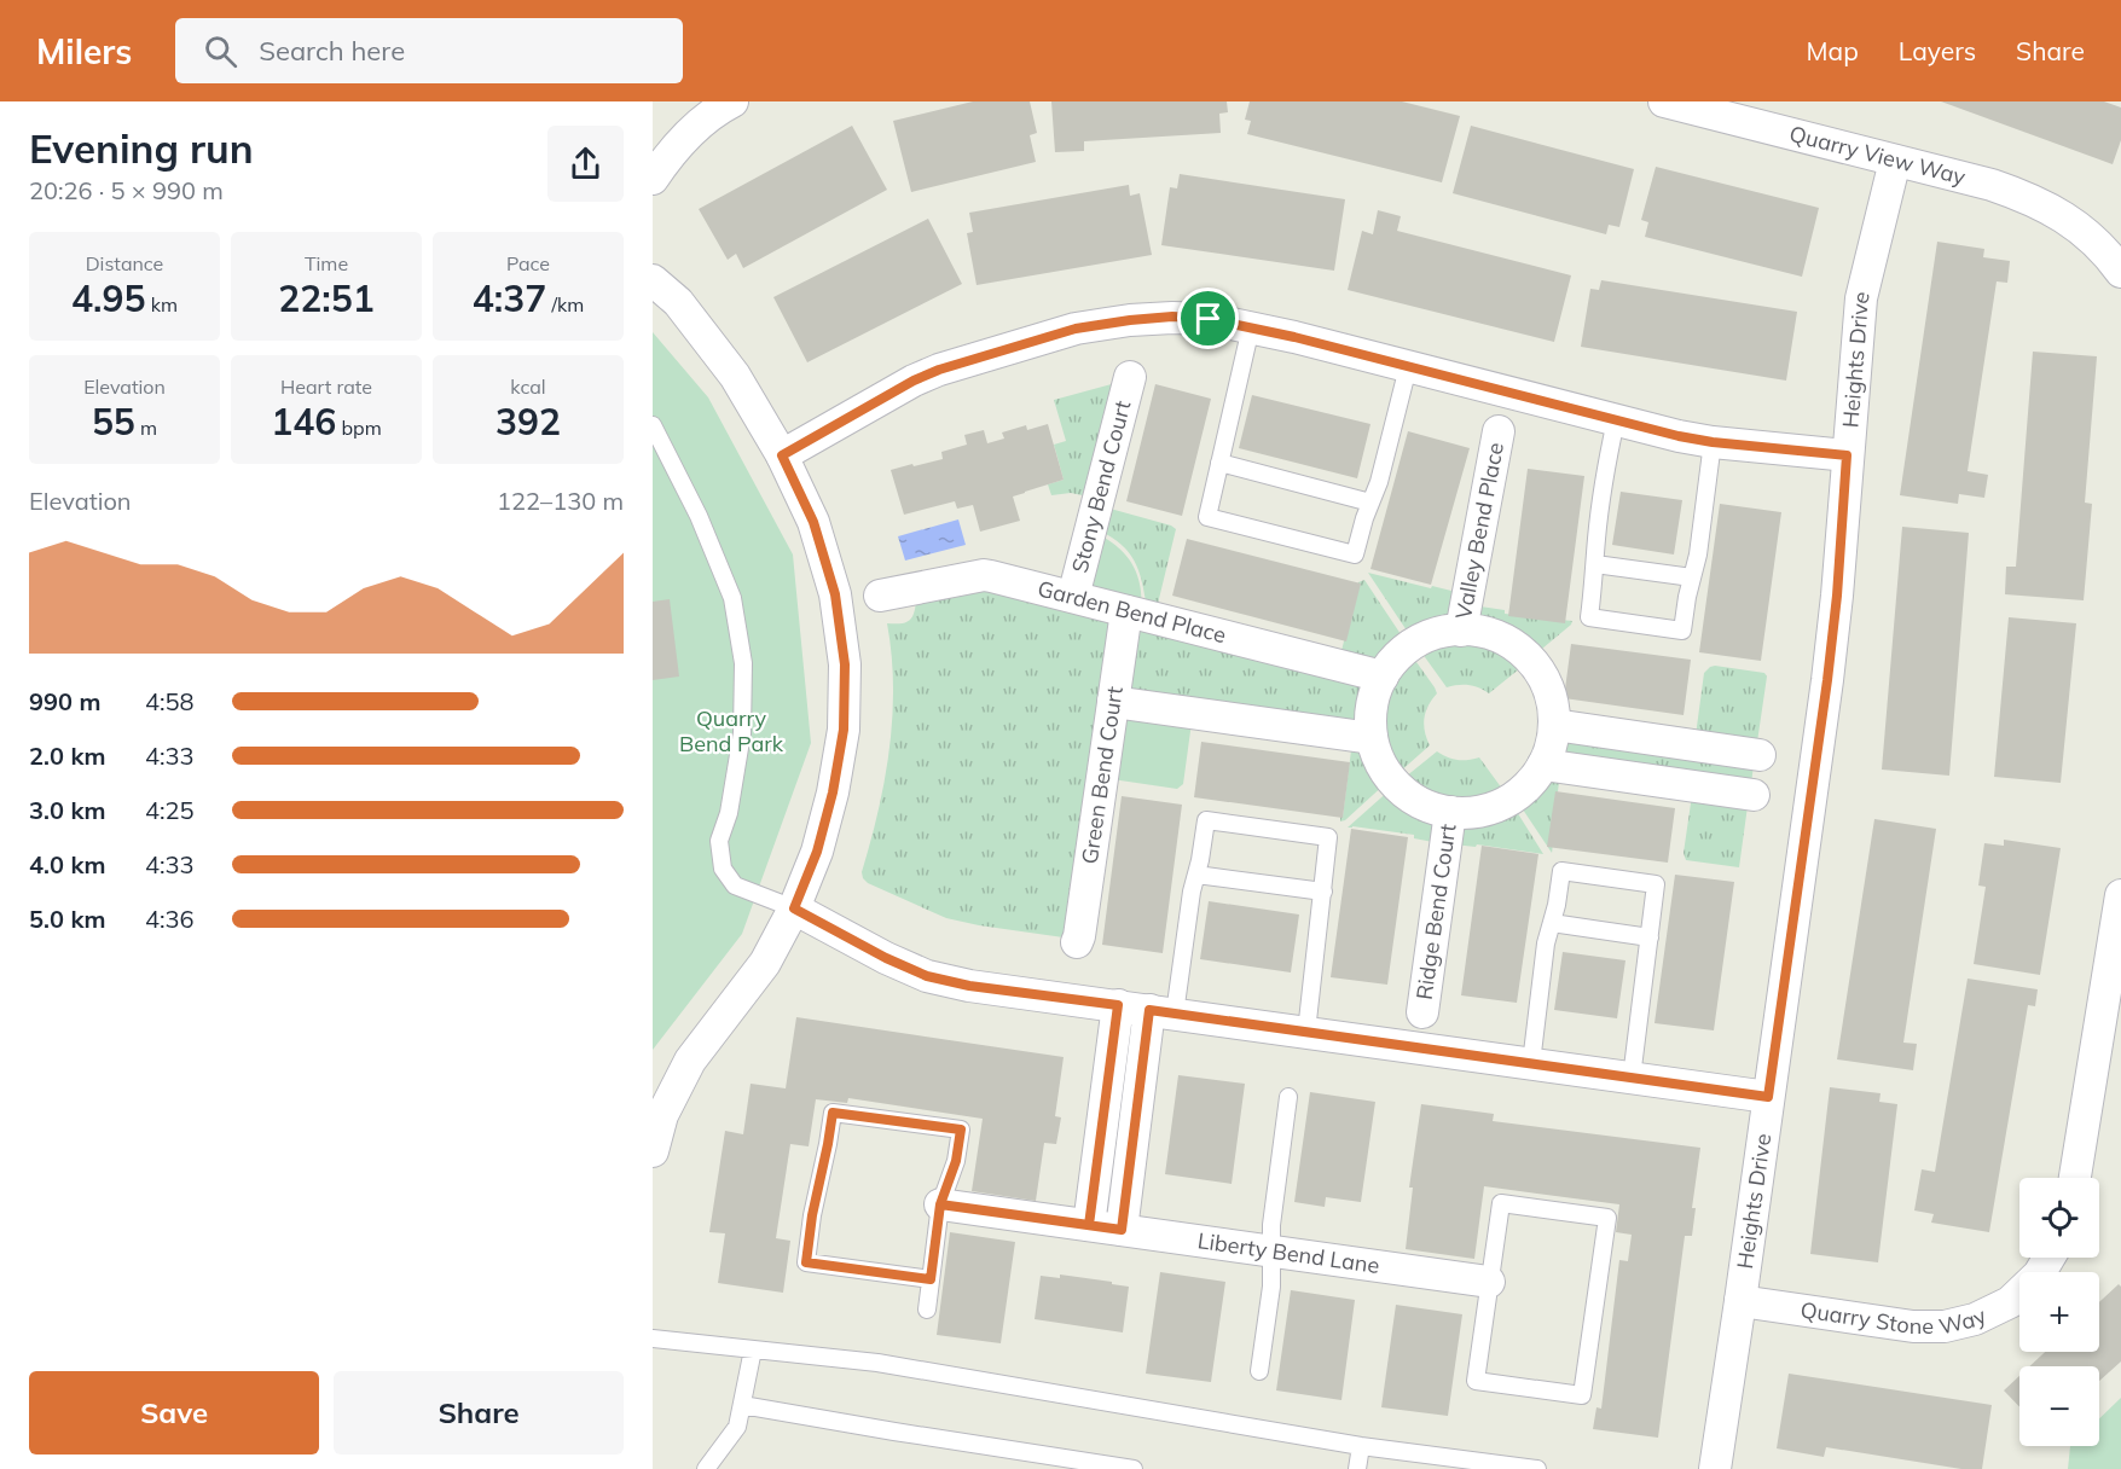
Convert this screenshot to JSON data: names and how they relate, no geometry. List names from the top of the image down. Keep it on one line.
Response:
{"streets":{"street":["Quarry View Way","Heights Drive","Stony Bend Court","Valley Bend Place","Garden Bend Place","Green Bend Court","Ridge Bend Court","Liberty Bend Lane","Quarry Stone Way"]},"crossings":[["Quarry View Way","Heights Drive"],["Heights Drive","Quarry Stone Way"],["Stony Bend Court","Garden Bend Place"],["Valley Bend Place","Garden Bend Place"],["Valley Bend Place","Ridge Bend Court"],["Garden Bend Place","Green Bend Court"],["Garden Bend Place","Ridge Bend Court"]],"parks":["Quarry Bend Park"],"page":{"header":"Milers","search":"Search here","nav":["Map","Layers","Share"],"heading":["Evening run","20:26 · 5 × 990 m"],"stats":[["Distance","4.95 km"],["Time","22:51"],["Pace","4:37 /km"],["Elevation","55 m"],["Heart rate","146 bpm"],["kcal","392"]],"chart":["Elevation","122–130 m"],"list":[{"name":"990 m","note":"4:58"},{"name":"2.0 km","note":"4:33"},{"name":"3.0 km","note":"4:25"},{"name":"4.0 km","note":"4:33"},{"name":"5.0 km","note":"4:36"}],"map_buttons":["+","−"],"buttons":["Save","Share"]}}
